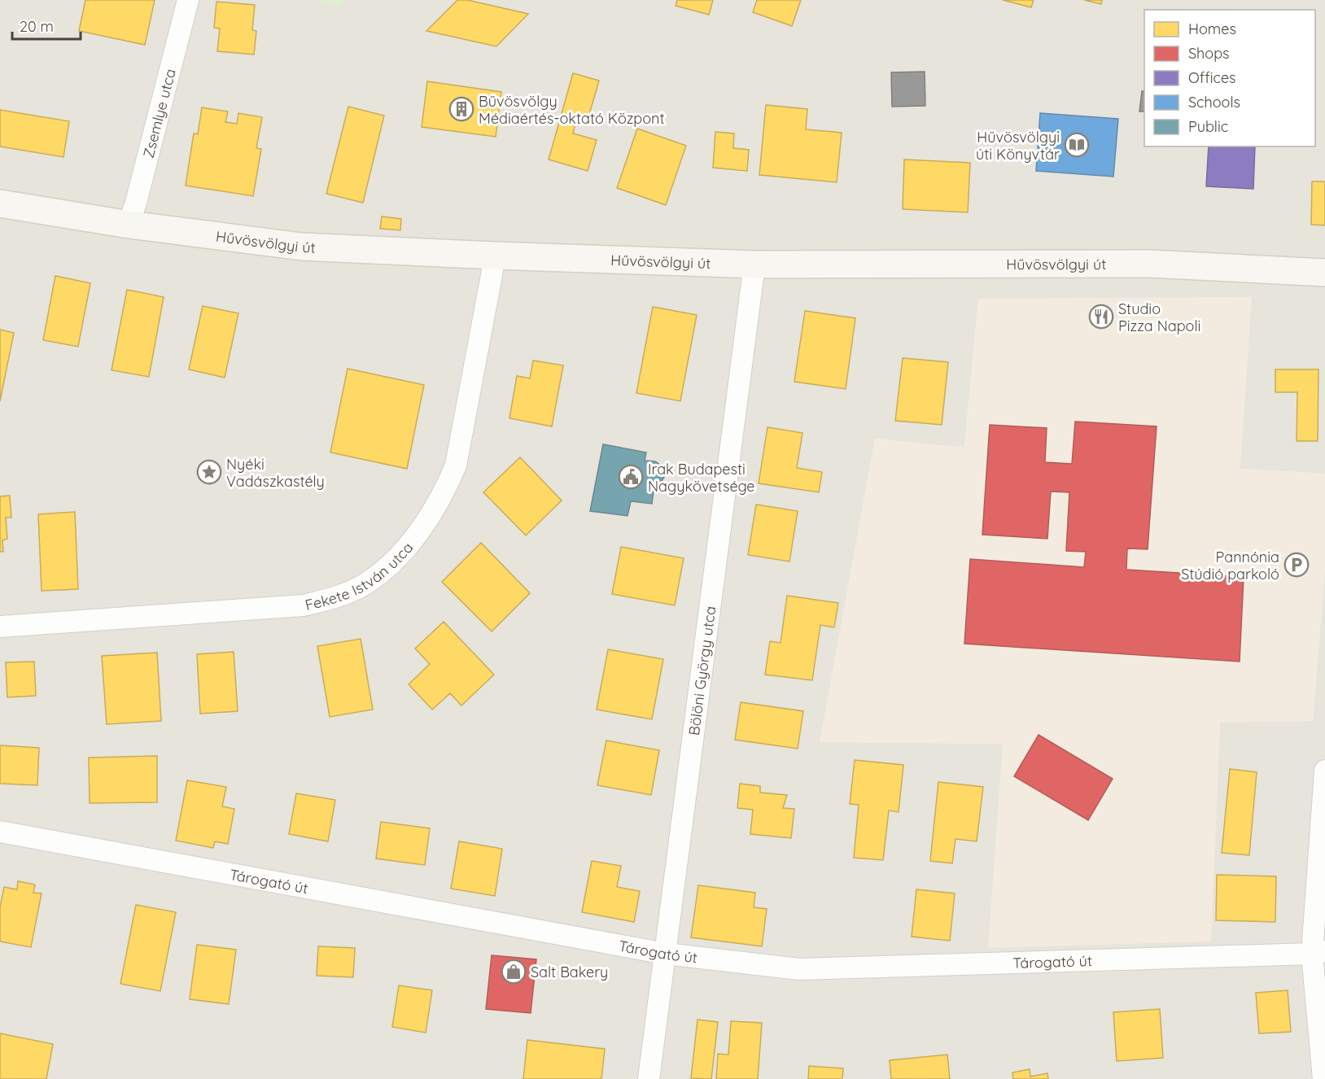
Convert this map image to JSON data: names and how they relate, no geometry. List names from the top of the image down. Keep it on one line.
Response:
{"streets":{"main road":["Hűvösvölgyi út"],"street":["Zsemlye utca","Fekete István utca","Bölöni György utca","Tárogató út"]},"crossings":[["Zsemlye utca","Hűvösvölgyi út"],["Hűvösvölgyi út","Fekete István utca"],["Hűvösvölgyi út","Bölöni György utca"],["Bölöni György utca","Tárogató út"]],"places":{"building":["Bűvösvölgy Médiaértés-oktató Központ"],"library":["Hűvösvölgyi úti Könyvtár"],"restaurant":["Studio Pizza Napoli"],"place":["Nyéki Vadászkastély"],"public building":["Irak Budapesti Nagykövetsége"],"parking":["Pannónia Stúdió parkoló"],"shop":["Salt Bakery"]},"legend":["Homes","Shops","Offices","Schools","Public"],"scale_bar":"20 m"}
